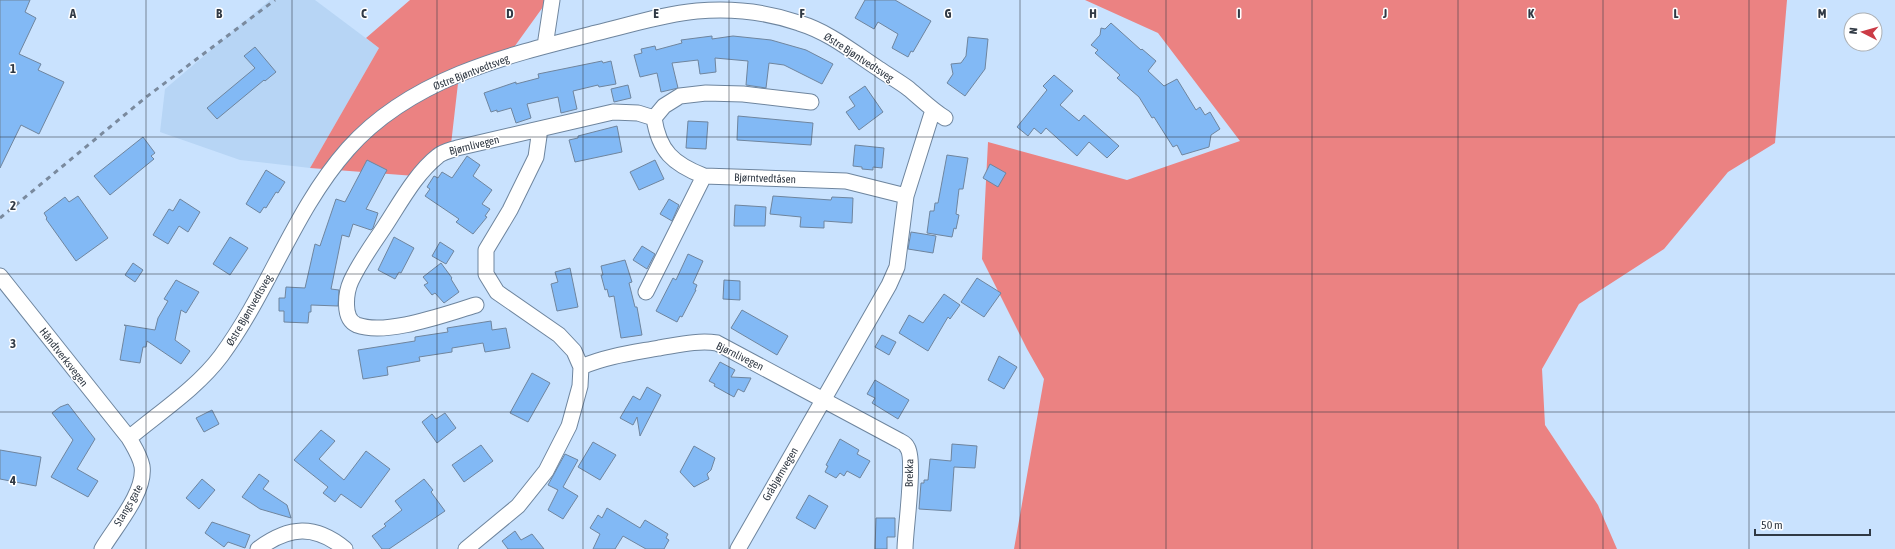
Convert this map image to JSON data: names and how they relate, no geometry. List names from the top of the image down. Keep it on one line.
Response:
{"streets":{"street":["Østre Bjøntvedtsveg","Bjørnlivegen","Bjørntvedtåsen","Håndtverksvegen","Brekka","Gråbjørnvegen","Stangs gate"]},"crossings":[["Østre Bjøntvedtsveg","Bjørntvedtåsen"],["Østre Bjøntvedtsveg","Håndtverksvegen"],["Østre Bjøntvedtsveg","Stangs gate"],["Bjørnlivegen","Brekka"],["Bjørnlivegen","Gråbjørnvegen"],["Håndtverksvegen","Stangs gate"],["Brekka","Gråbjørnvegen"]],"scale_bar":"50 m","north":"left","grid":{"columns":["A","B","C","D","E","F","G","H","I","J","K","L","M"],"rows":["1","2","3","4"]}}
